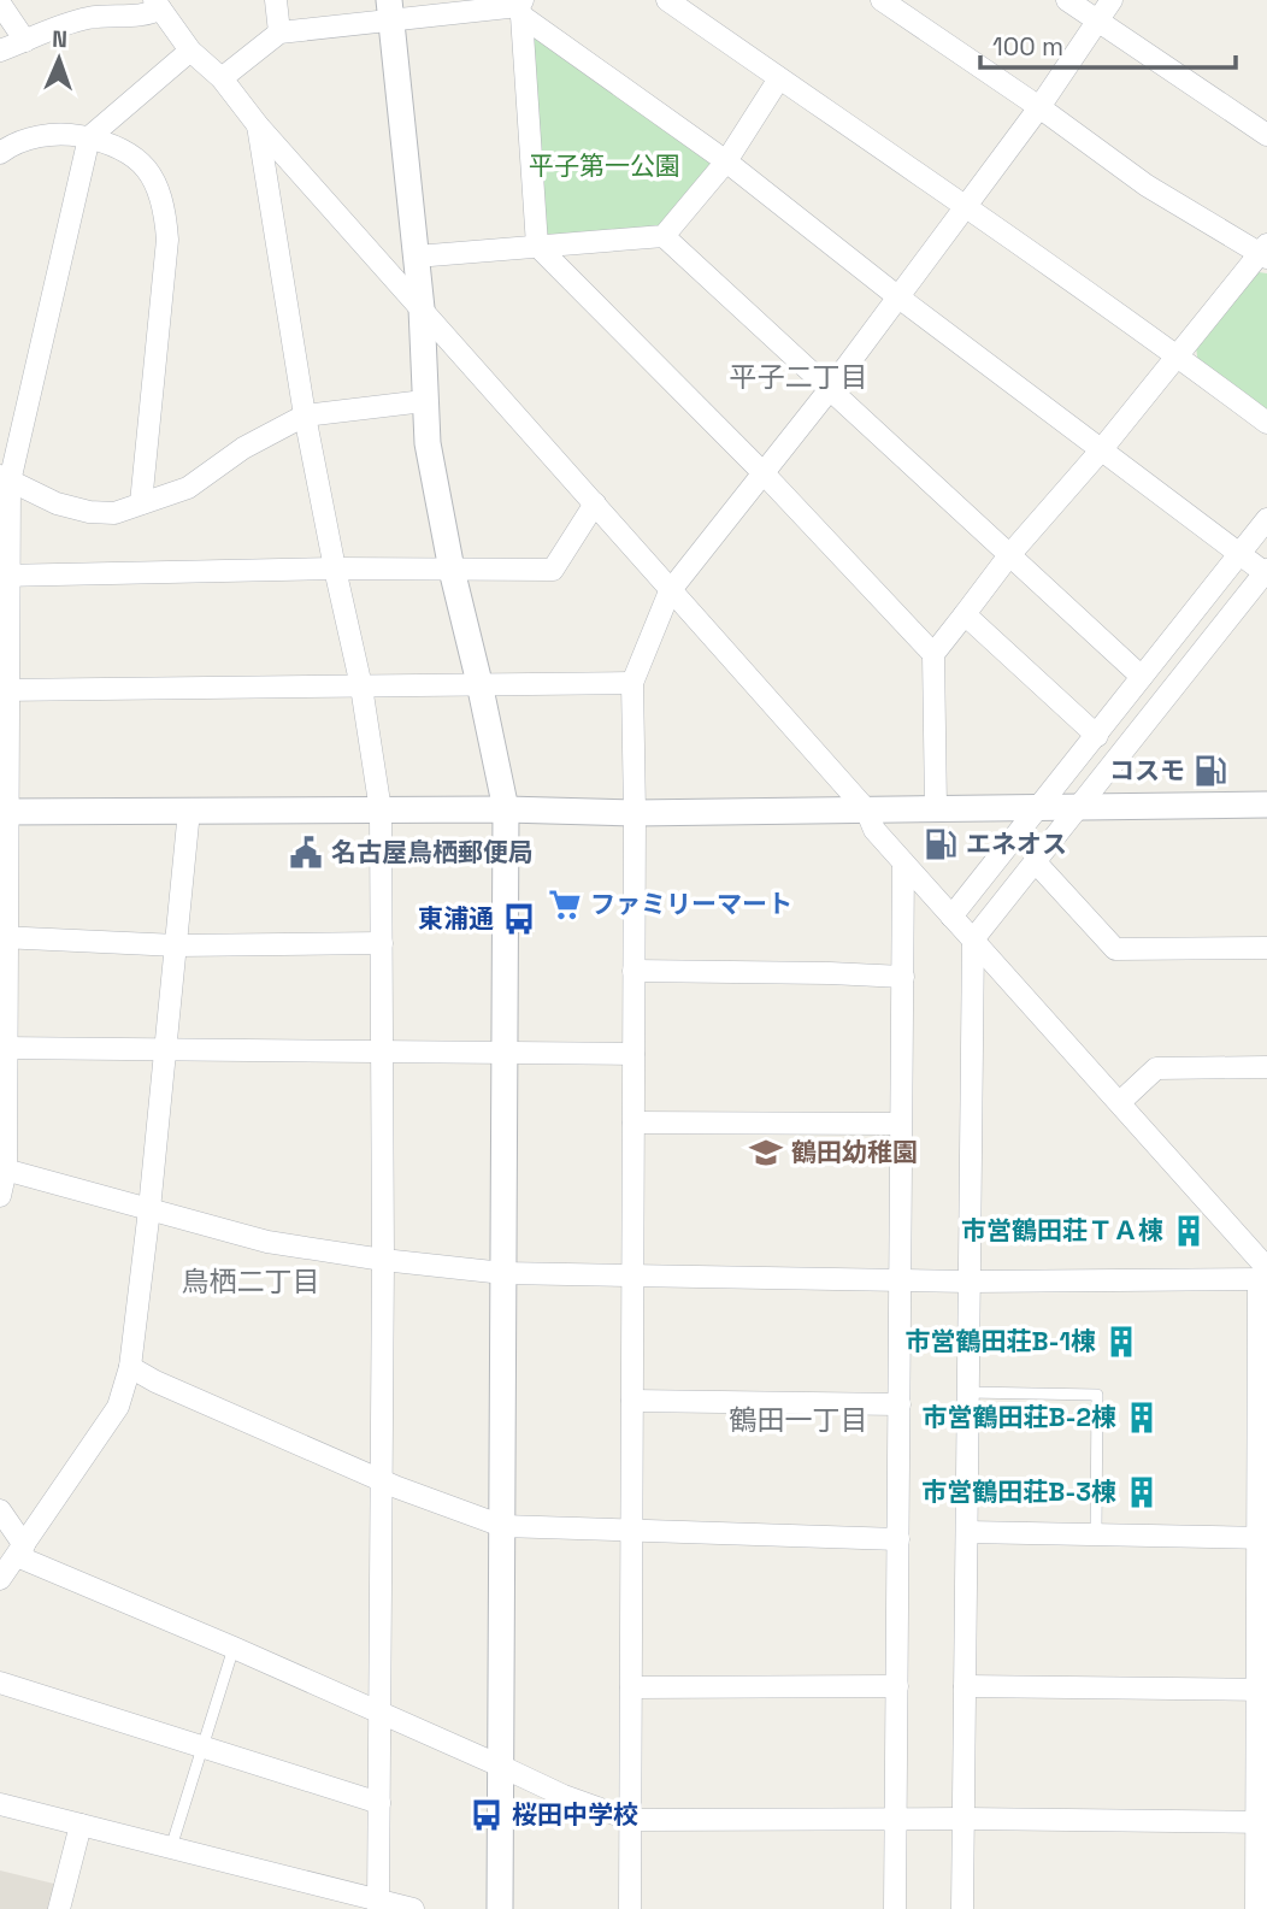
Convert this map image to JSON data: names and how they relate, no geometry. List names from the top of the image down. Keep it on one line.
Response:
{"districts":["平子二丁目","鳥栖二丁目","鶴田一丁目"],"parks":["平子第一公園"],"places":{"fuel station":["コスモ","エネオス"],"public building":["名古屋鳥栖郵便局"],"supermarket":["ファミリーマート"],"bus stop":["東浦通","桜田中学校"],"school or university":["鶴田幼稚園"],"building":["市営鶴田荘ＴＡ棟","市営鶴田荘B-1棟","市営鶴田荘B-2棟","市営鶴田荘B-3棟"]},"scale_bar":"100 m","north":"top"}
